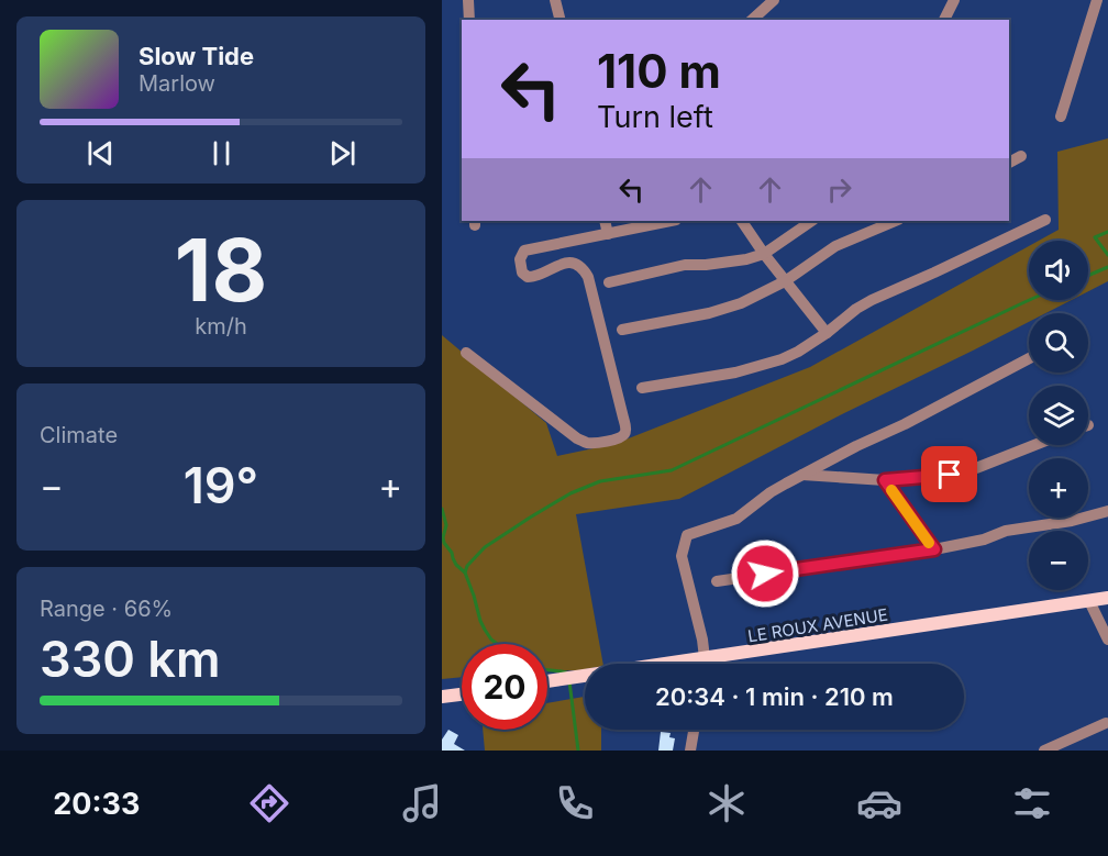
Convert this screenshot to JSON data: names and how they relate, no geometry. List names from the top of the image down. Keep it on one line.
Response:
{"streets":{"main road":["LE ROUX AVENUE"]},"page":{"turn":["110 m","Turn left"],"song":["Slow Tide","Marlow"],"tile":[["18","km/h"],"Climate",["Range · 66%","330 km"]],"map_buttons":["+","−"],"heat":["−","19°","+"],"limit":"20","trip":"20:34 · 1 min · 210 m","tabs":"20:33"}}
